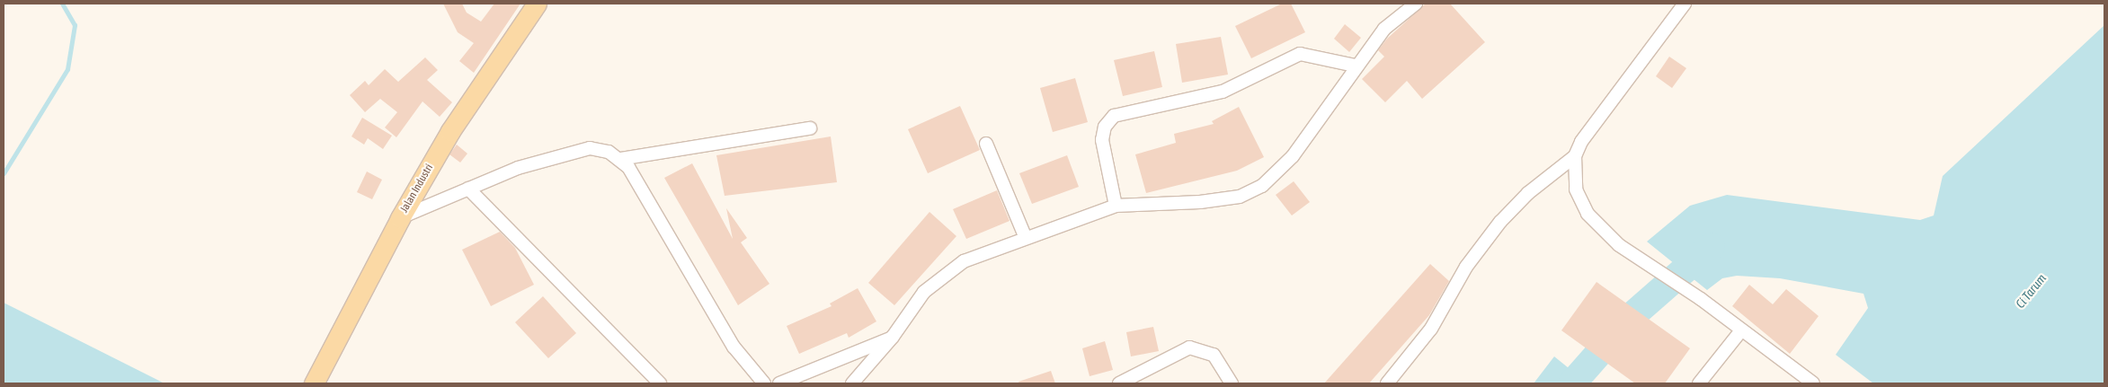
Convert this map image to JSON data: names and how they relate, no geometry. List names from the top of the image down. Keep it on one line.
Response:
{"streets":{"main road":["Jalan Industri"]},"water":["Ci Tarum"]}
